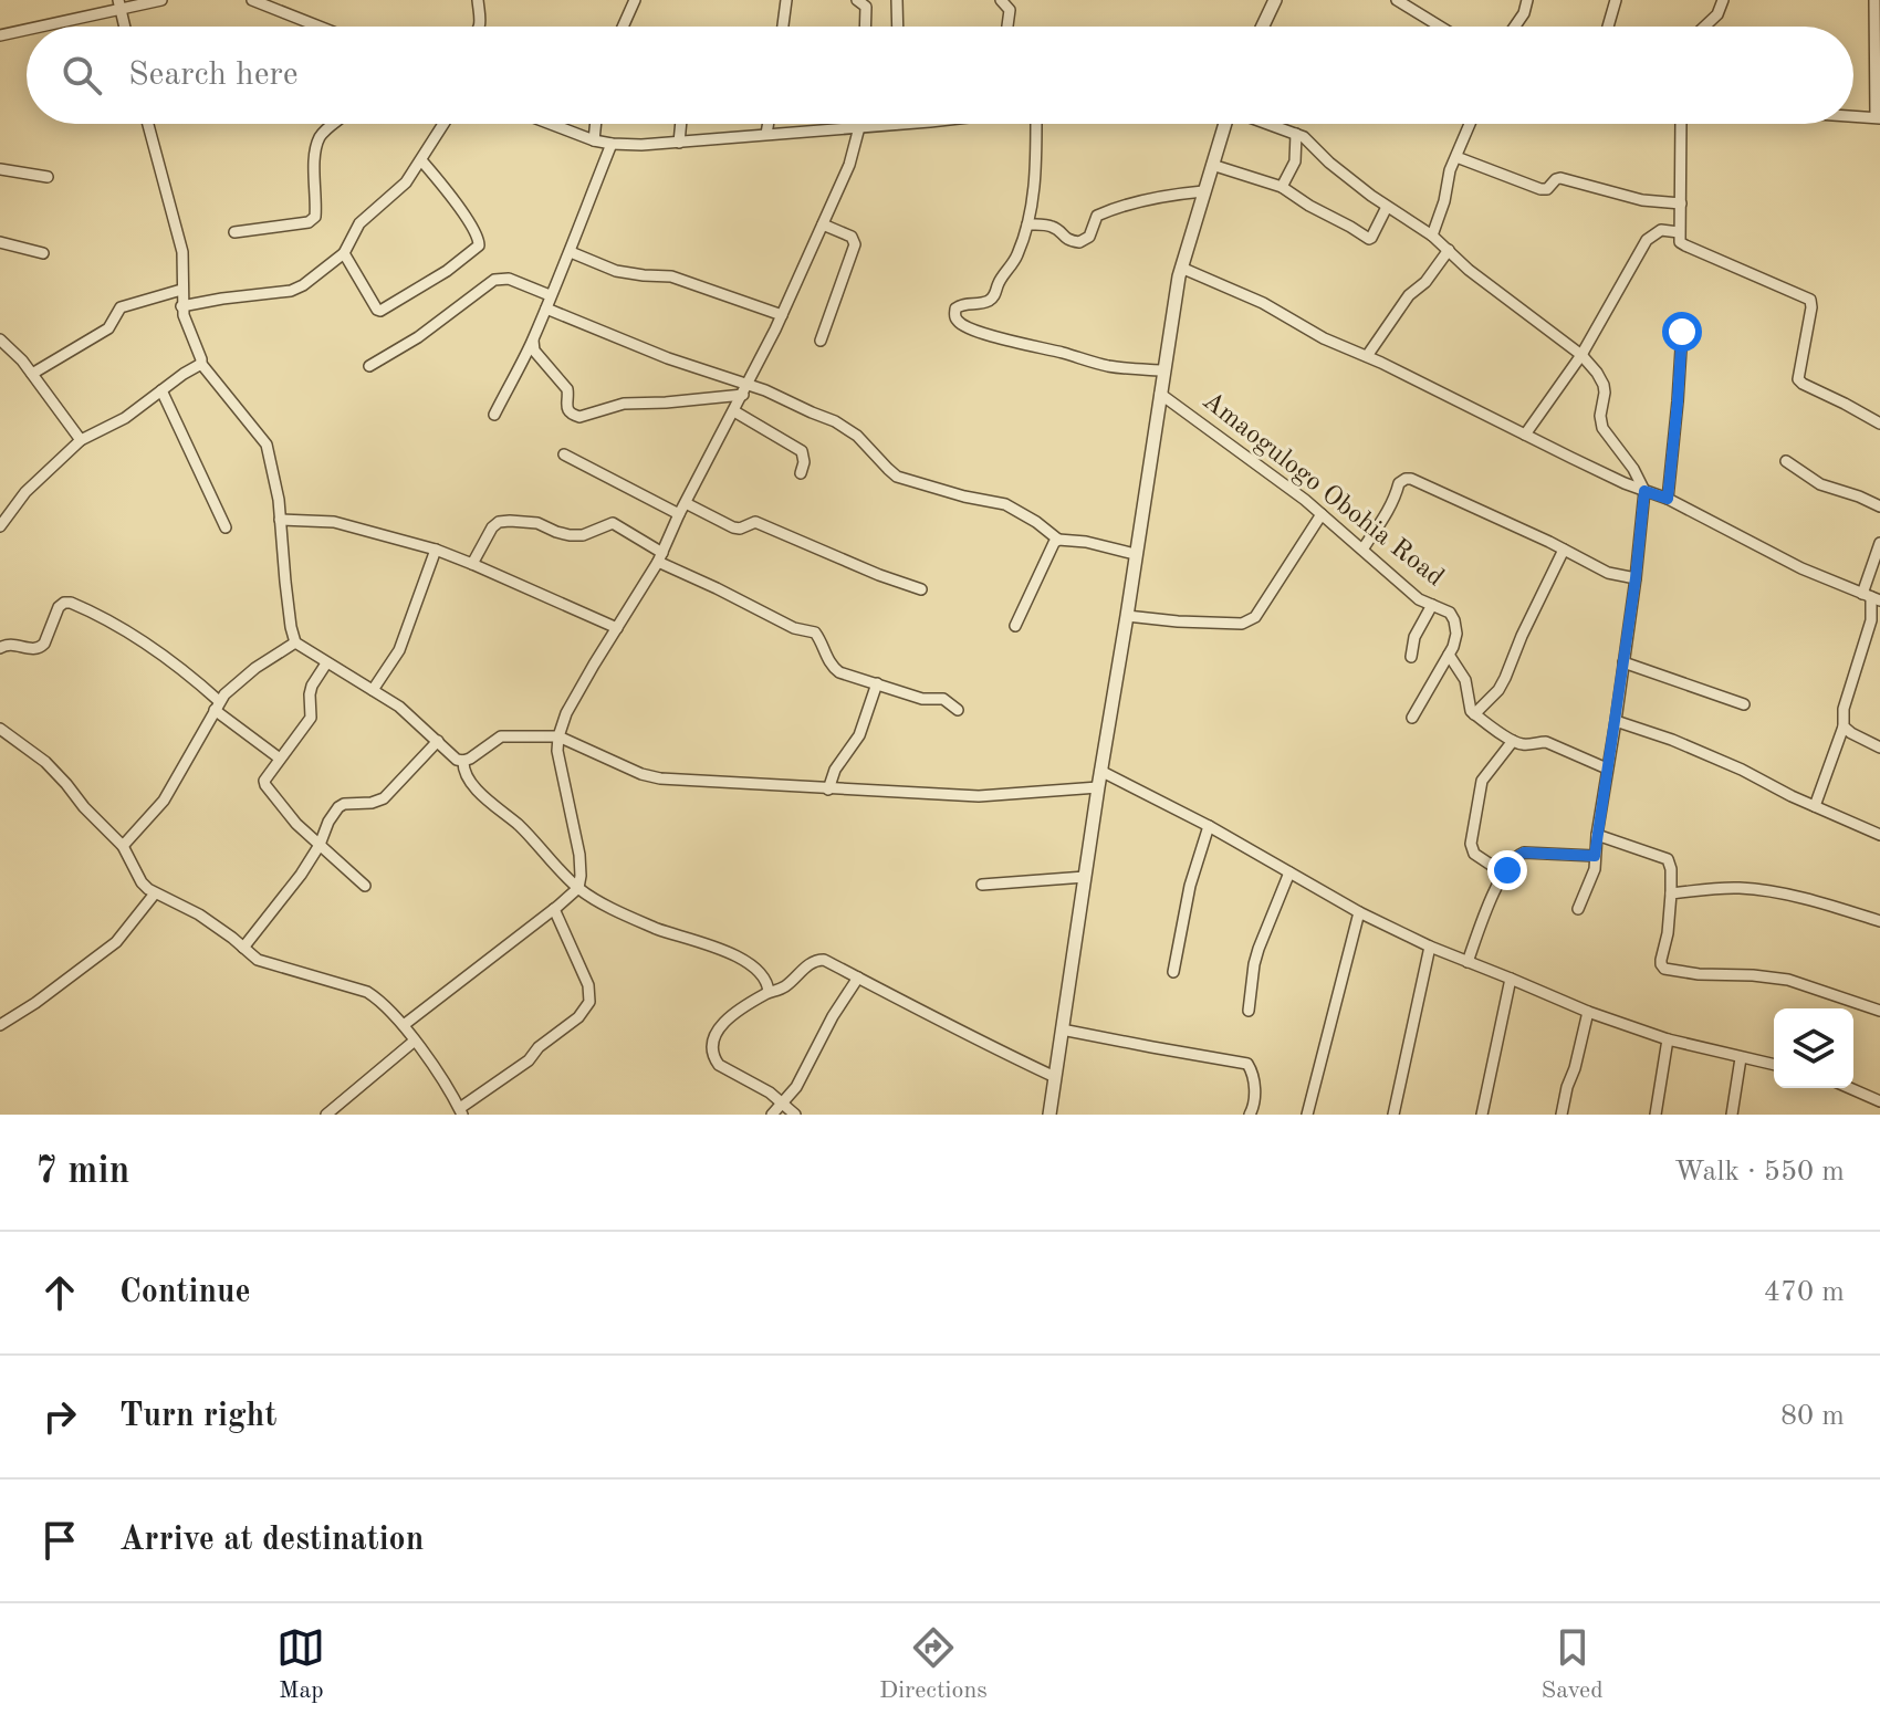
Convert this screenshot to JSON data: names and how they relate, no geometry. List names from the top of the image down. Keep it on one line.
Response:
{"streets":{"street":["Amaogulogo Obohia Road"]},"page":{"search":"Search here","heading":["7 min","Walk · 550 m"],"list":[["Continue","470 m"],["Turn right","80 m"],"Arrive at destination"],"nav":["Map","Directions","Saved"]}}
